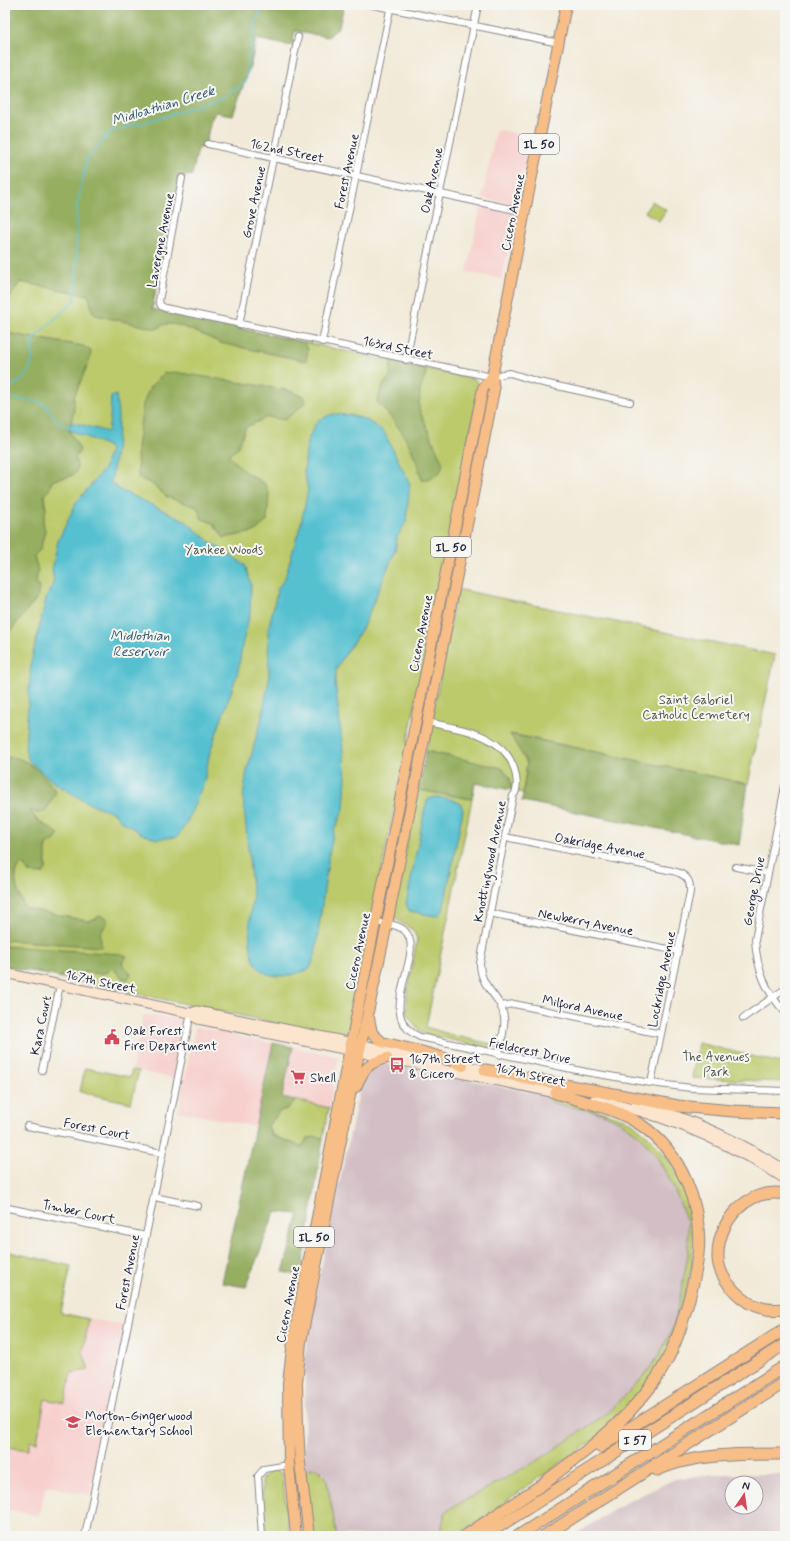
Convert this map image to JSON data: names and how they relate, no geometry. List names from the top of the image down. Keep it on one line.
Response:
{"streets":{"highway":["I 57"],"main road":["IL 50","Cicero Avenue","167th Street"],"street":["162nd Street","Forest Avenue","Oak Avenue","Grove Avenue","Lavergne Avenue","163rd Street","Oakridge Avenue","Knottingwood Avenue","George Drive","Newberry Avenue","Lockridge Avenue","Milford Avenue","Kara Court","Fieldcrest Drive","Forest Court","Timber Court"]},"crossings":[["162nd Street","Forest Avenue"],["162nd Street","Oak Avenue"],["162nd Street","Grove Avenue"],["162nd Street","Cicero Avenue"],["Forest Avenue","163rd Street"],["Forest Avenue","167th Street"],["Forest Avenue","Forest Court"],["Forest Avenue","Timber Court"],["Oak Avenue","163rd Street"],["Grove Avenue","163rd Street"],["Cicero Avenue","163rd Street"],["Cicero Avenue","Knottingwood Avenue"],["Cicero Avenue","167th Street"],["Cicero Avenue","Fieldcrest Drive"],["Lavergne Avenue","163rd Street"],["Oakridge Avenue","Knottingwood Avenue"],["Oakridge Avenue","Lockridge Avenue"],["Knottingwood Avenue","Newberry Avenue"],["Knottingwood Avenue","Milford Avenue"],["Knottingwood Avenue","Fieldcrest Drive"],["Newberry Avenue","Lockridge Avenue"],["Lockridge Avenue","Milford Avenue"],["Lockridge Avenue","Fieldcrest Drive"],["167th Street","Kara Court"]],"water":["Midloathian Creek","Midlothian Reservoir"],"parks":["Yankee Woods","Saint Gabriel Catholic Cemetery","The Avenues Park"],"places":{"public building":["Oak Forest Fire Department"],"bus stop":["167th Street & Cicero"],"supermarket":["Shell"],"school or university":["Morton-Gingerwood Elementary School"]},"north":"top"}
